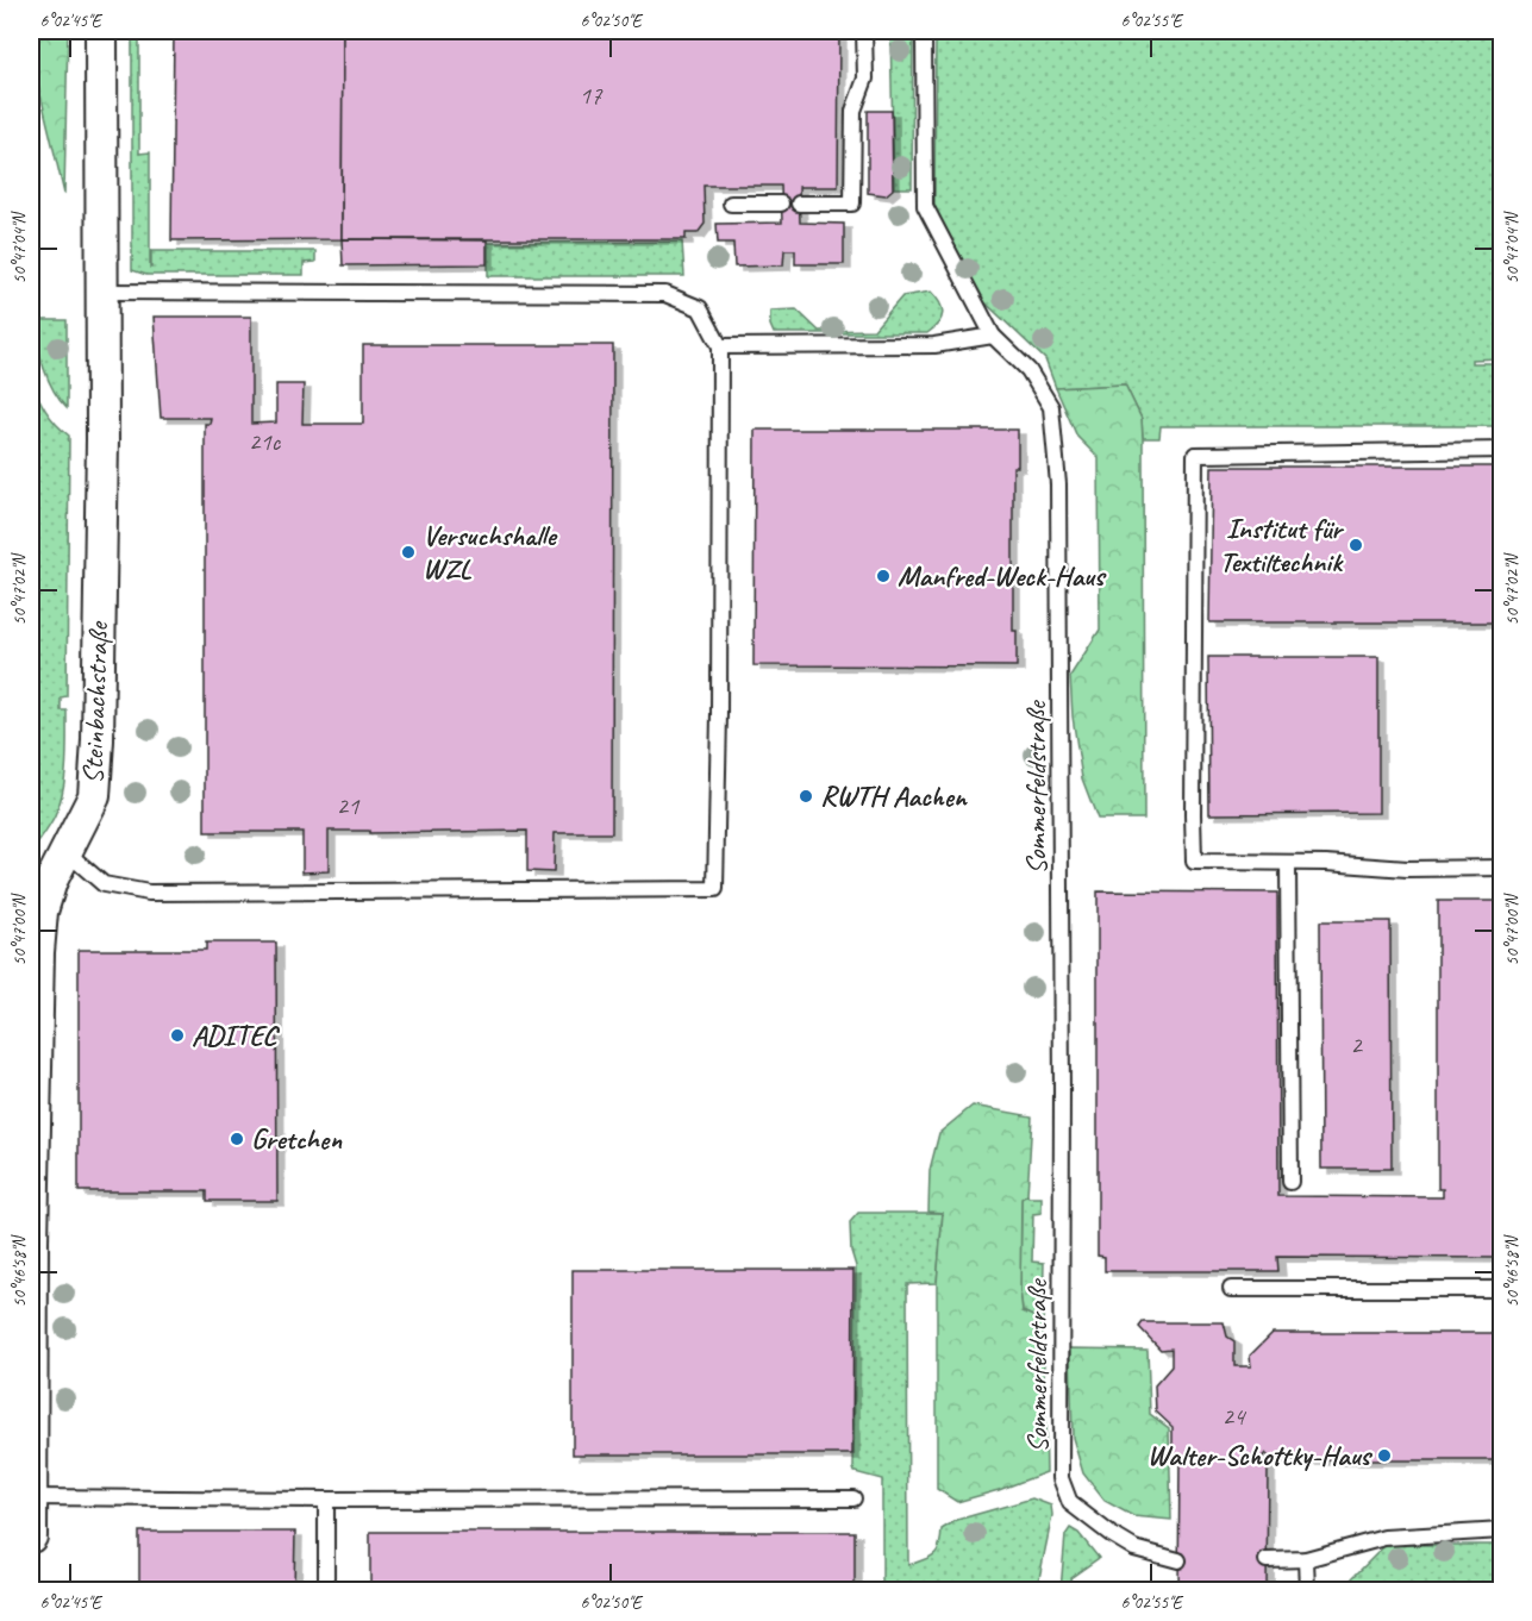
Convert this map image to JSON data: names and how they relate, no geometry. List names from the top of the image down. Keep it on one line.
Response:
{"streets":{"street":["Steinbachstraße"],"lane":["Sommerfeldstraße"]},"places":["Institut für Textiltechnik","Versuchshalle WZL","Manfred-Weck-Haus","RWTH Aachen","ADITEC","Gretchen","Walter-Schottky-Haus"],"house_numbers":["17","21c","21","2","24"],"coordinates":["6°02'45\"E","6°02'50\"E","6°02'55\"E","50°47'04\"N","50°47'02\"N","50°47'00\"N","50°46'58\"N"]}
